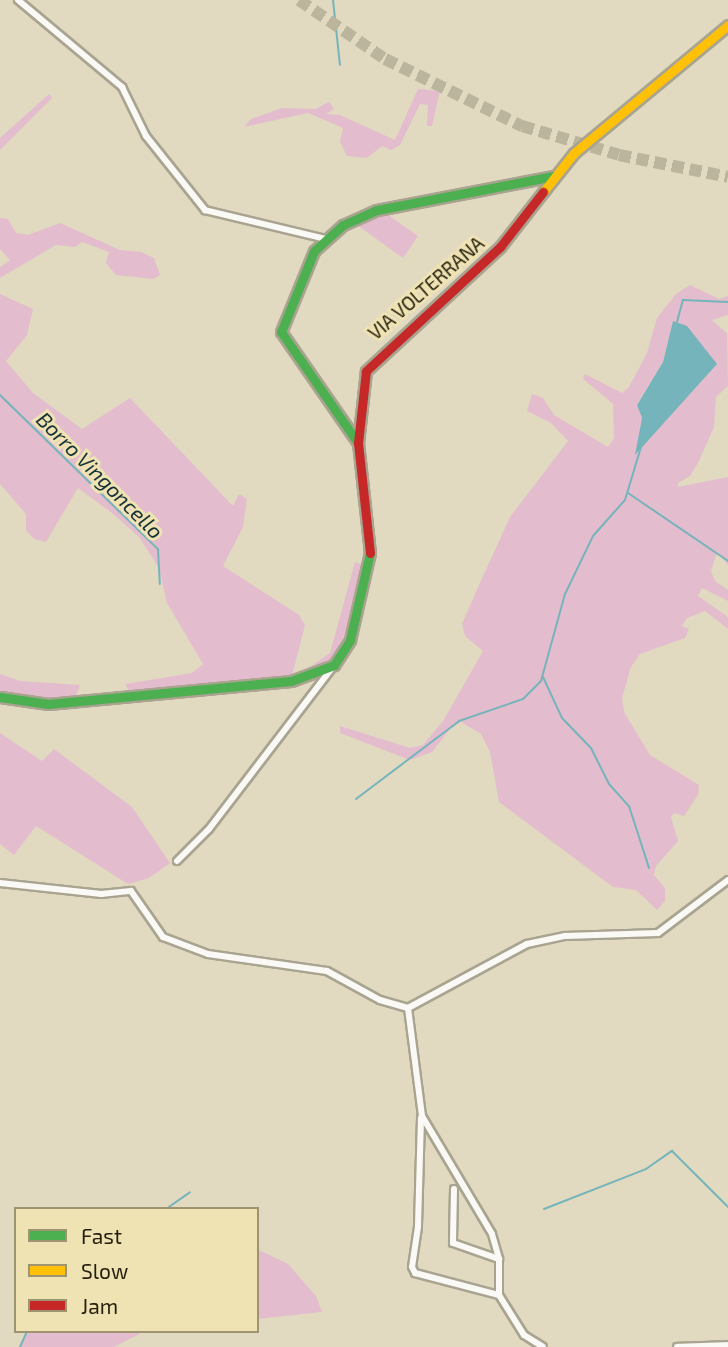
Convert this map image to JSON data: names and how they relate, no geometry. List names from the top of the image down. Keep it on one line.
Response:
{"streets":{"main road":["VIA VOLTERRANA"]},"water":["Borro Vingoncello"],"legend":["Fast","Slow","Jam"]}
